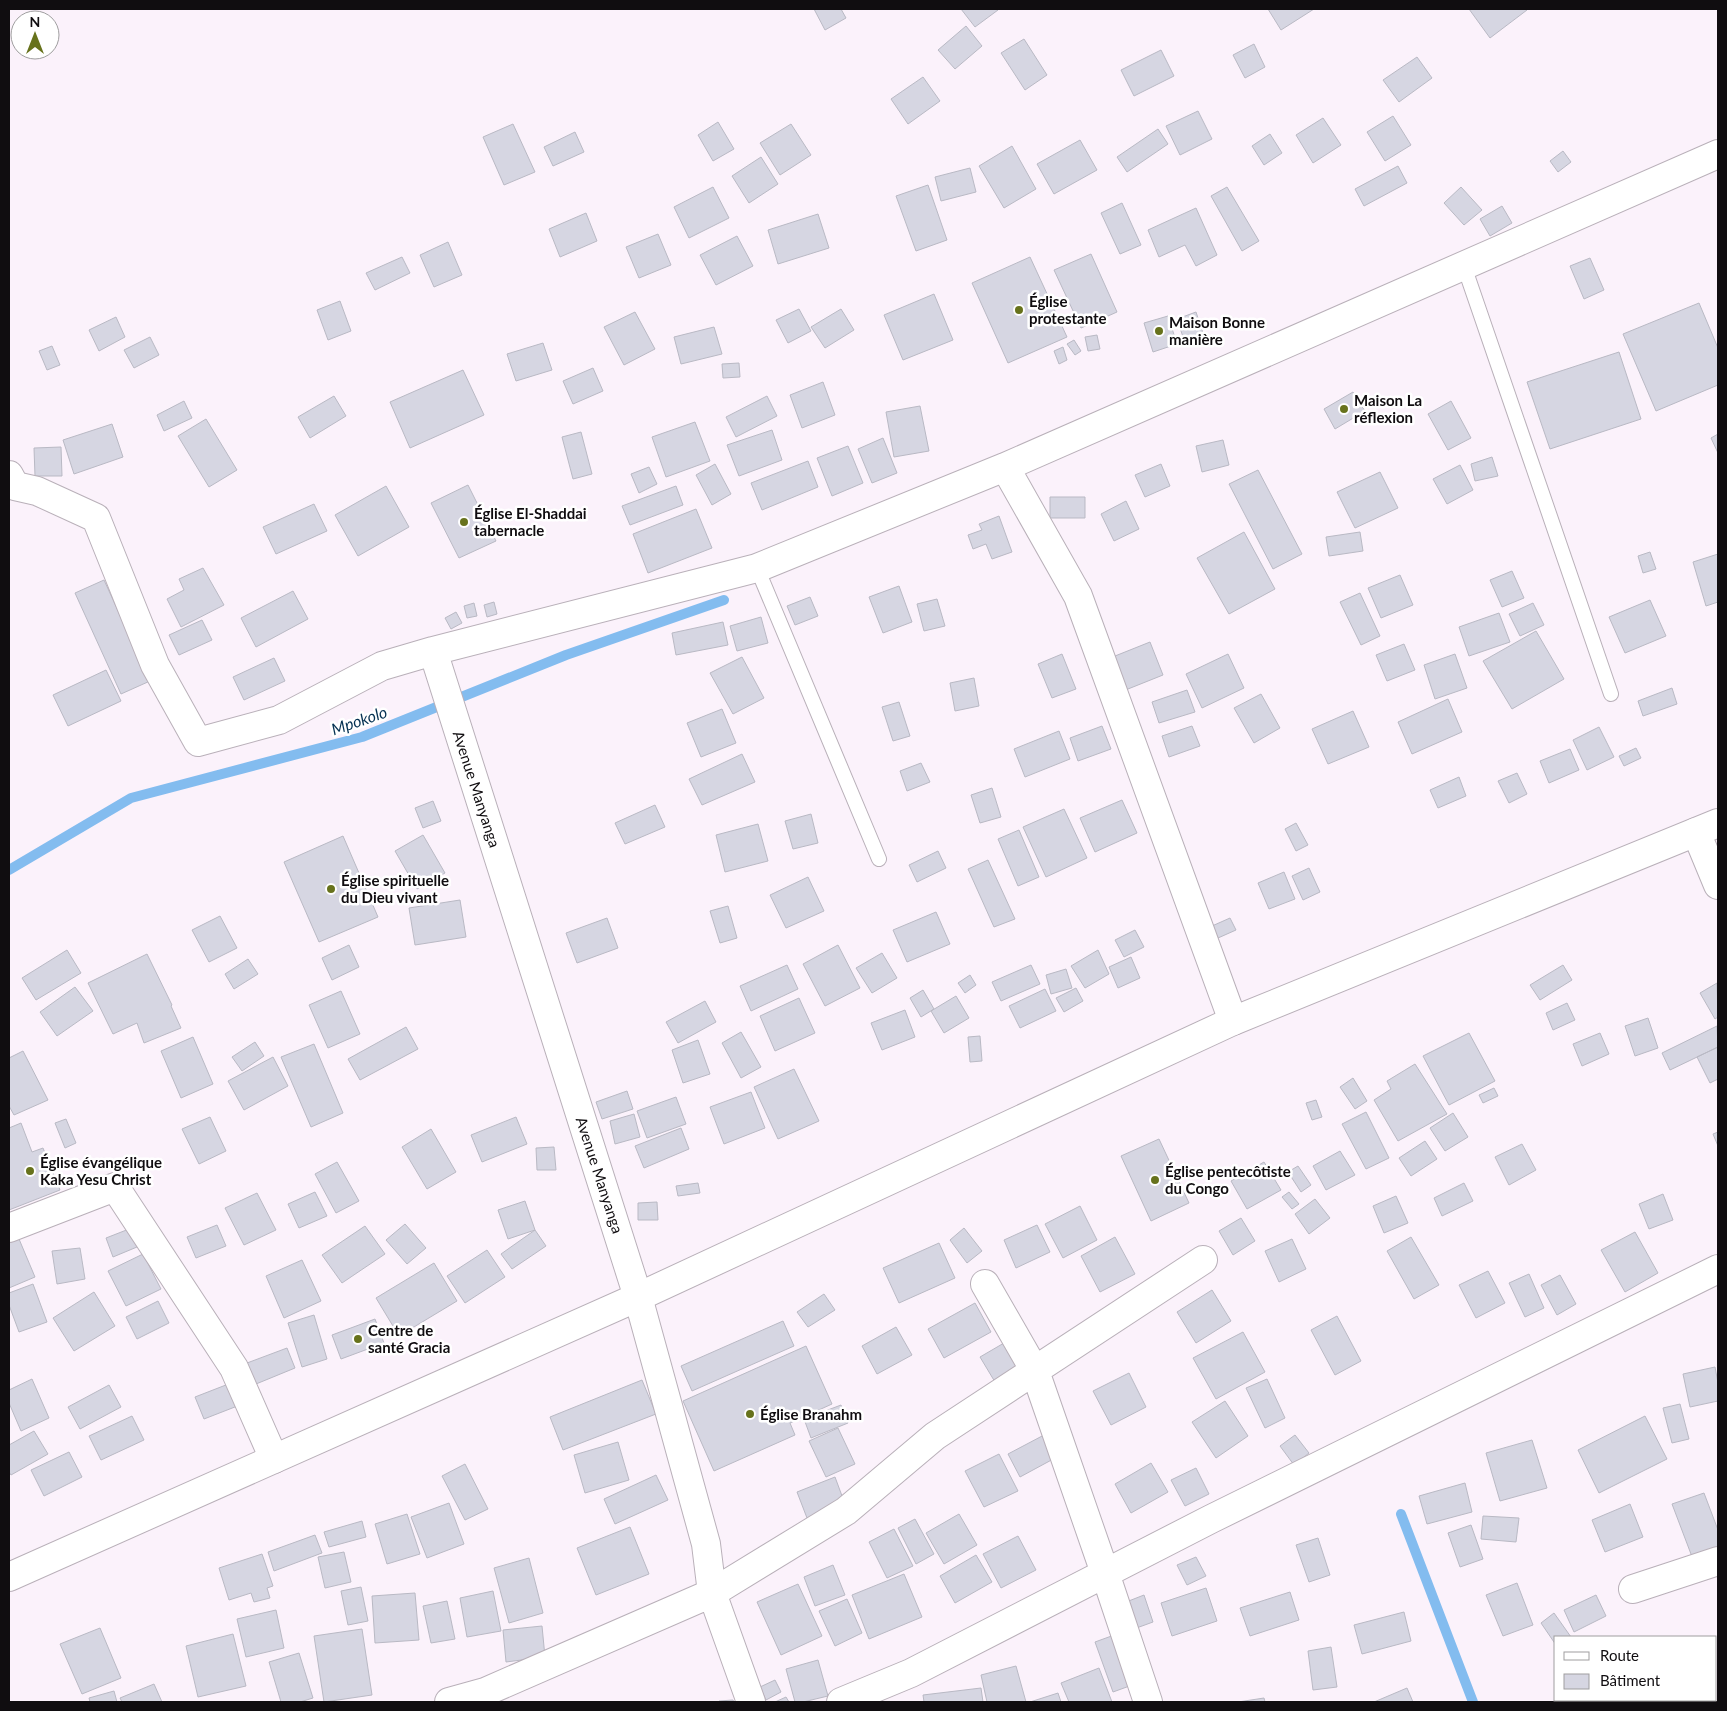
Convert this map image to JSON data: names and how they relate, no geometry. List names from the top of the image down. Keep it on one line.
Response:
{"streets":{"main road":["Avenue Manyanga"]},"water":["Mpokolo"],"places":["Église protestante","Maison Bonne manière","Maison La réflexion","Église El-Shaddai tabernacle","Église spirituelle du Dieu vivant","Église évangélique Kaka Yesu Christ","Église pentecôtiste du Congo","Centre de santé Gracia","Église Branahm"],"legend":["Route","Bâtiment"],"north":"top"}
